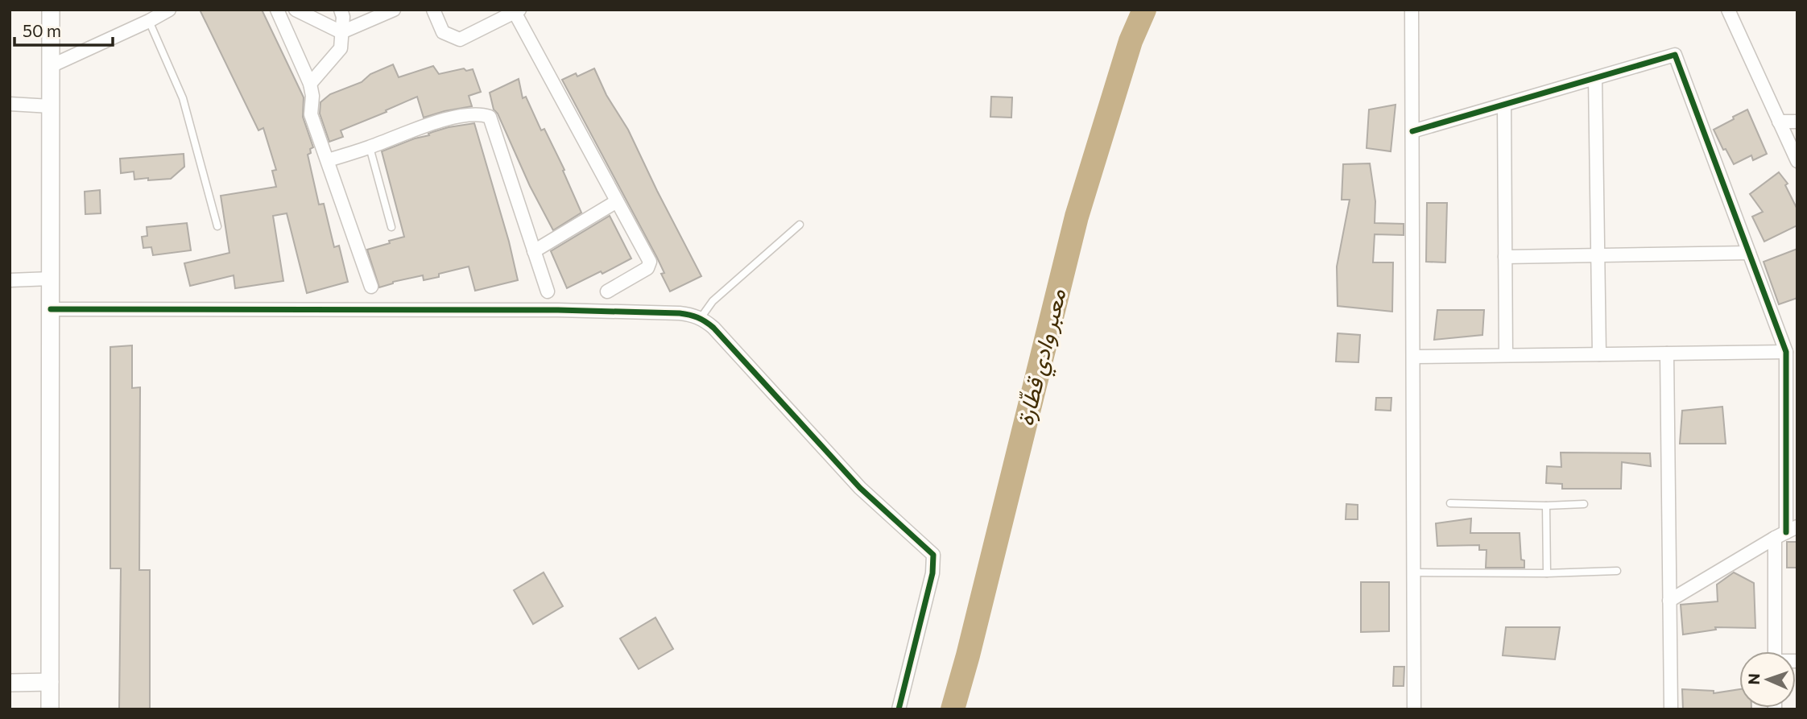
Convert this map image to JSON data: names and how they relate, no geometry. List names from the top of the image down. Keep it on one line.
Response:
{"water":["معبر وادي قطّارة"],"scale_bar":"50 m","north":"left"}
